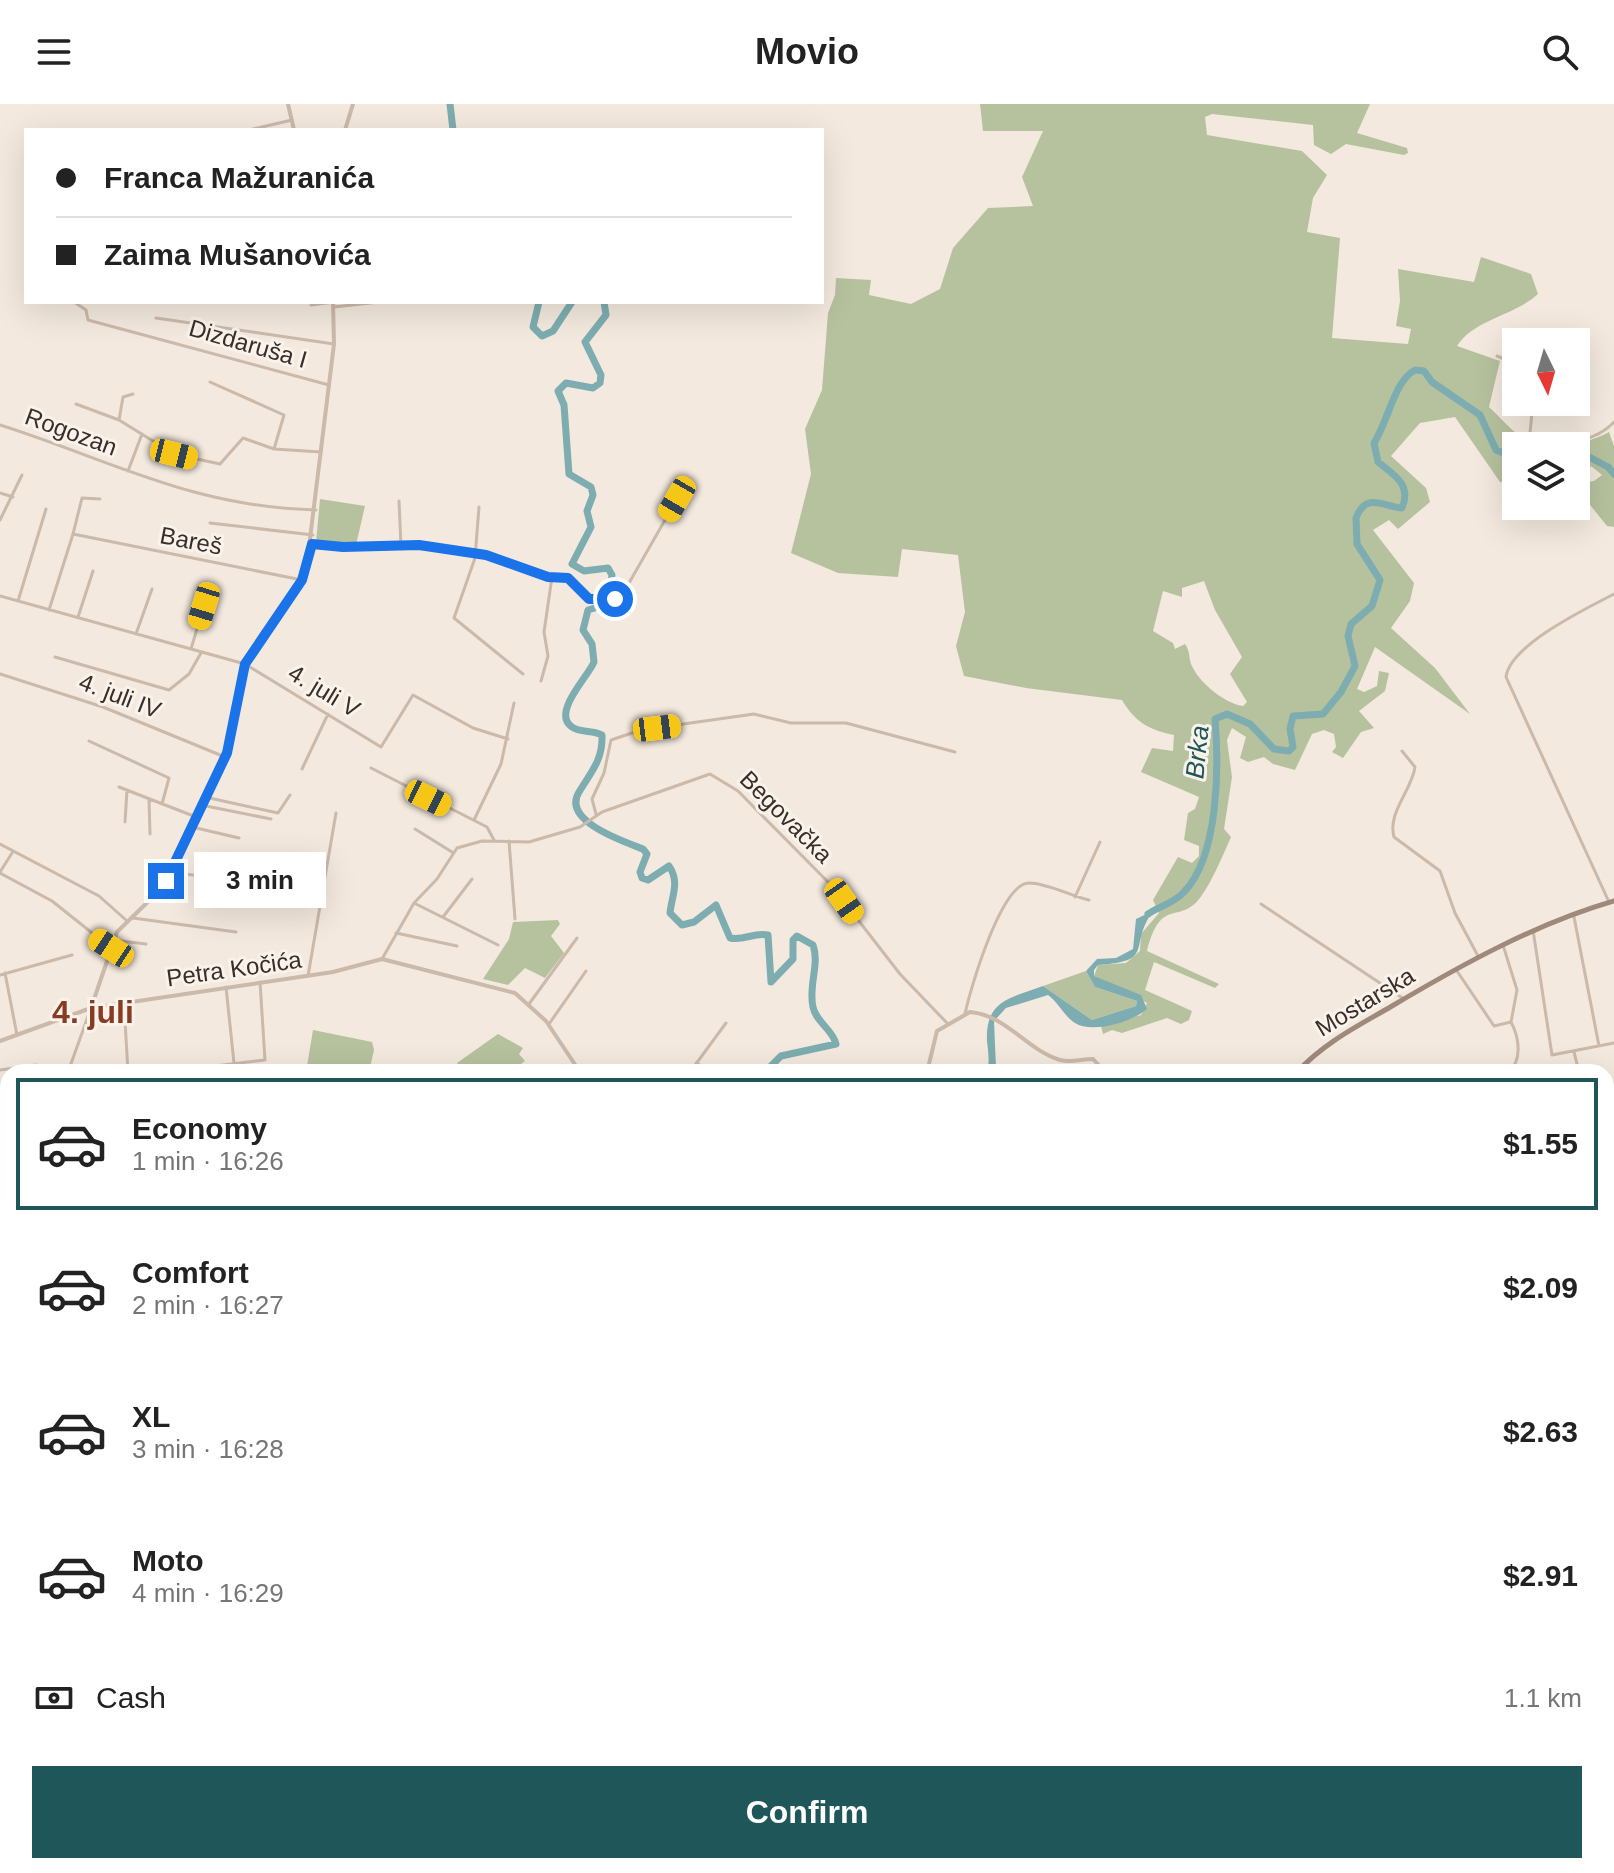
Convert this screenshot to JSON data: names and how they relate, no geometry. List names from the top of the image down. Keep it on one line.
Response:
{"streets":{"main road":["Mostarska"],"street":["Dizdaruša I","Rogozan","Bareš","4. juli V","4. juli IV","Begovačka","Petra Kočića"]},"districts":["4. juli"],"water":["Brka"],"north":"bottom","page":{"header":"Movio","banner":["Franca Mažuranića","Zaima Mušanovića"],"bubble":"3 min","list":[{"name":"Economy","note":"1 min · 16:26","value":"$1.55"},{"name":"Comfort","note":"2 min · 16:27","value":"$2.09"},{"name":"XL","note":"3 min · 16:28","value":"$2.63"},{"name":"Moto","note":"4 min · 16:29","value":"$2.91"}],"pay":["Cash","1.1 km"],"buttons":"Confirm"}}
